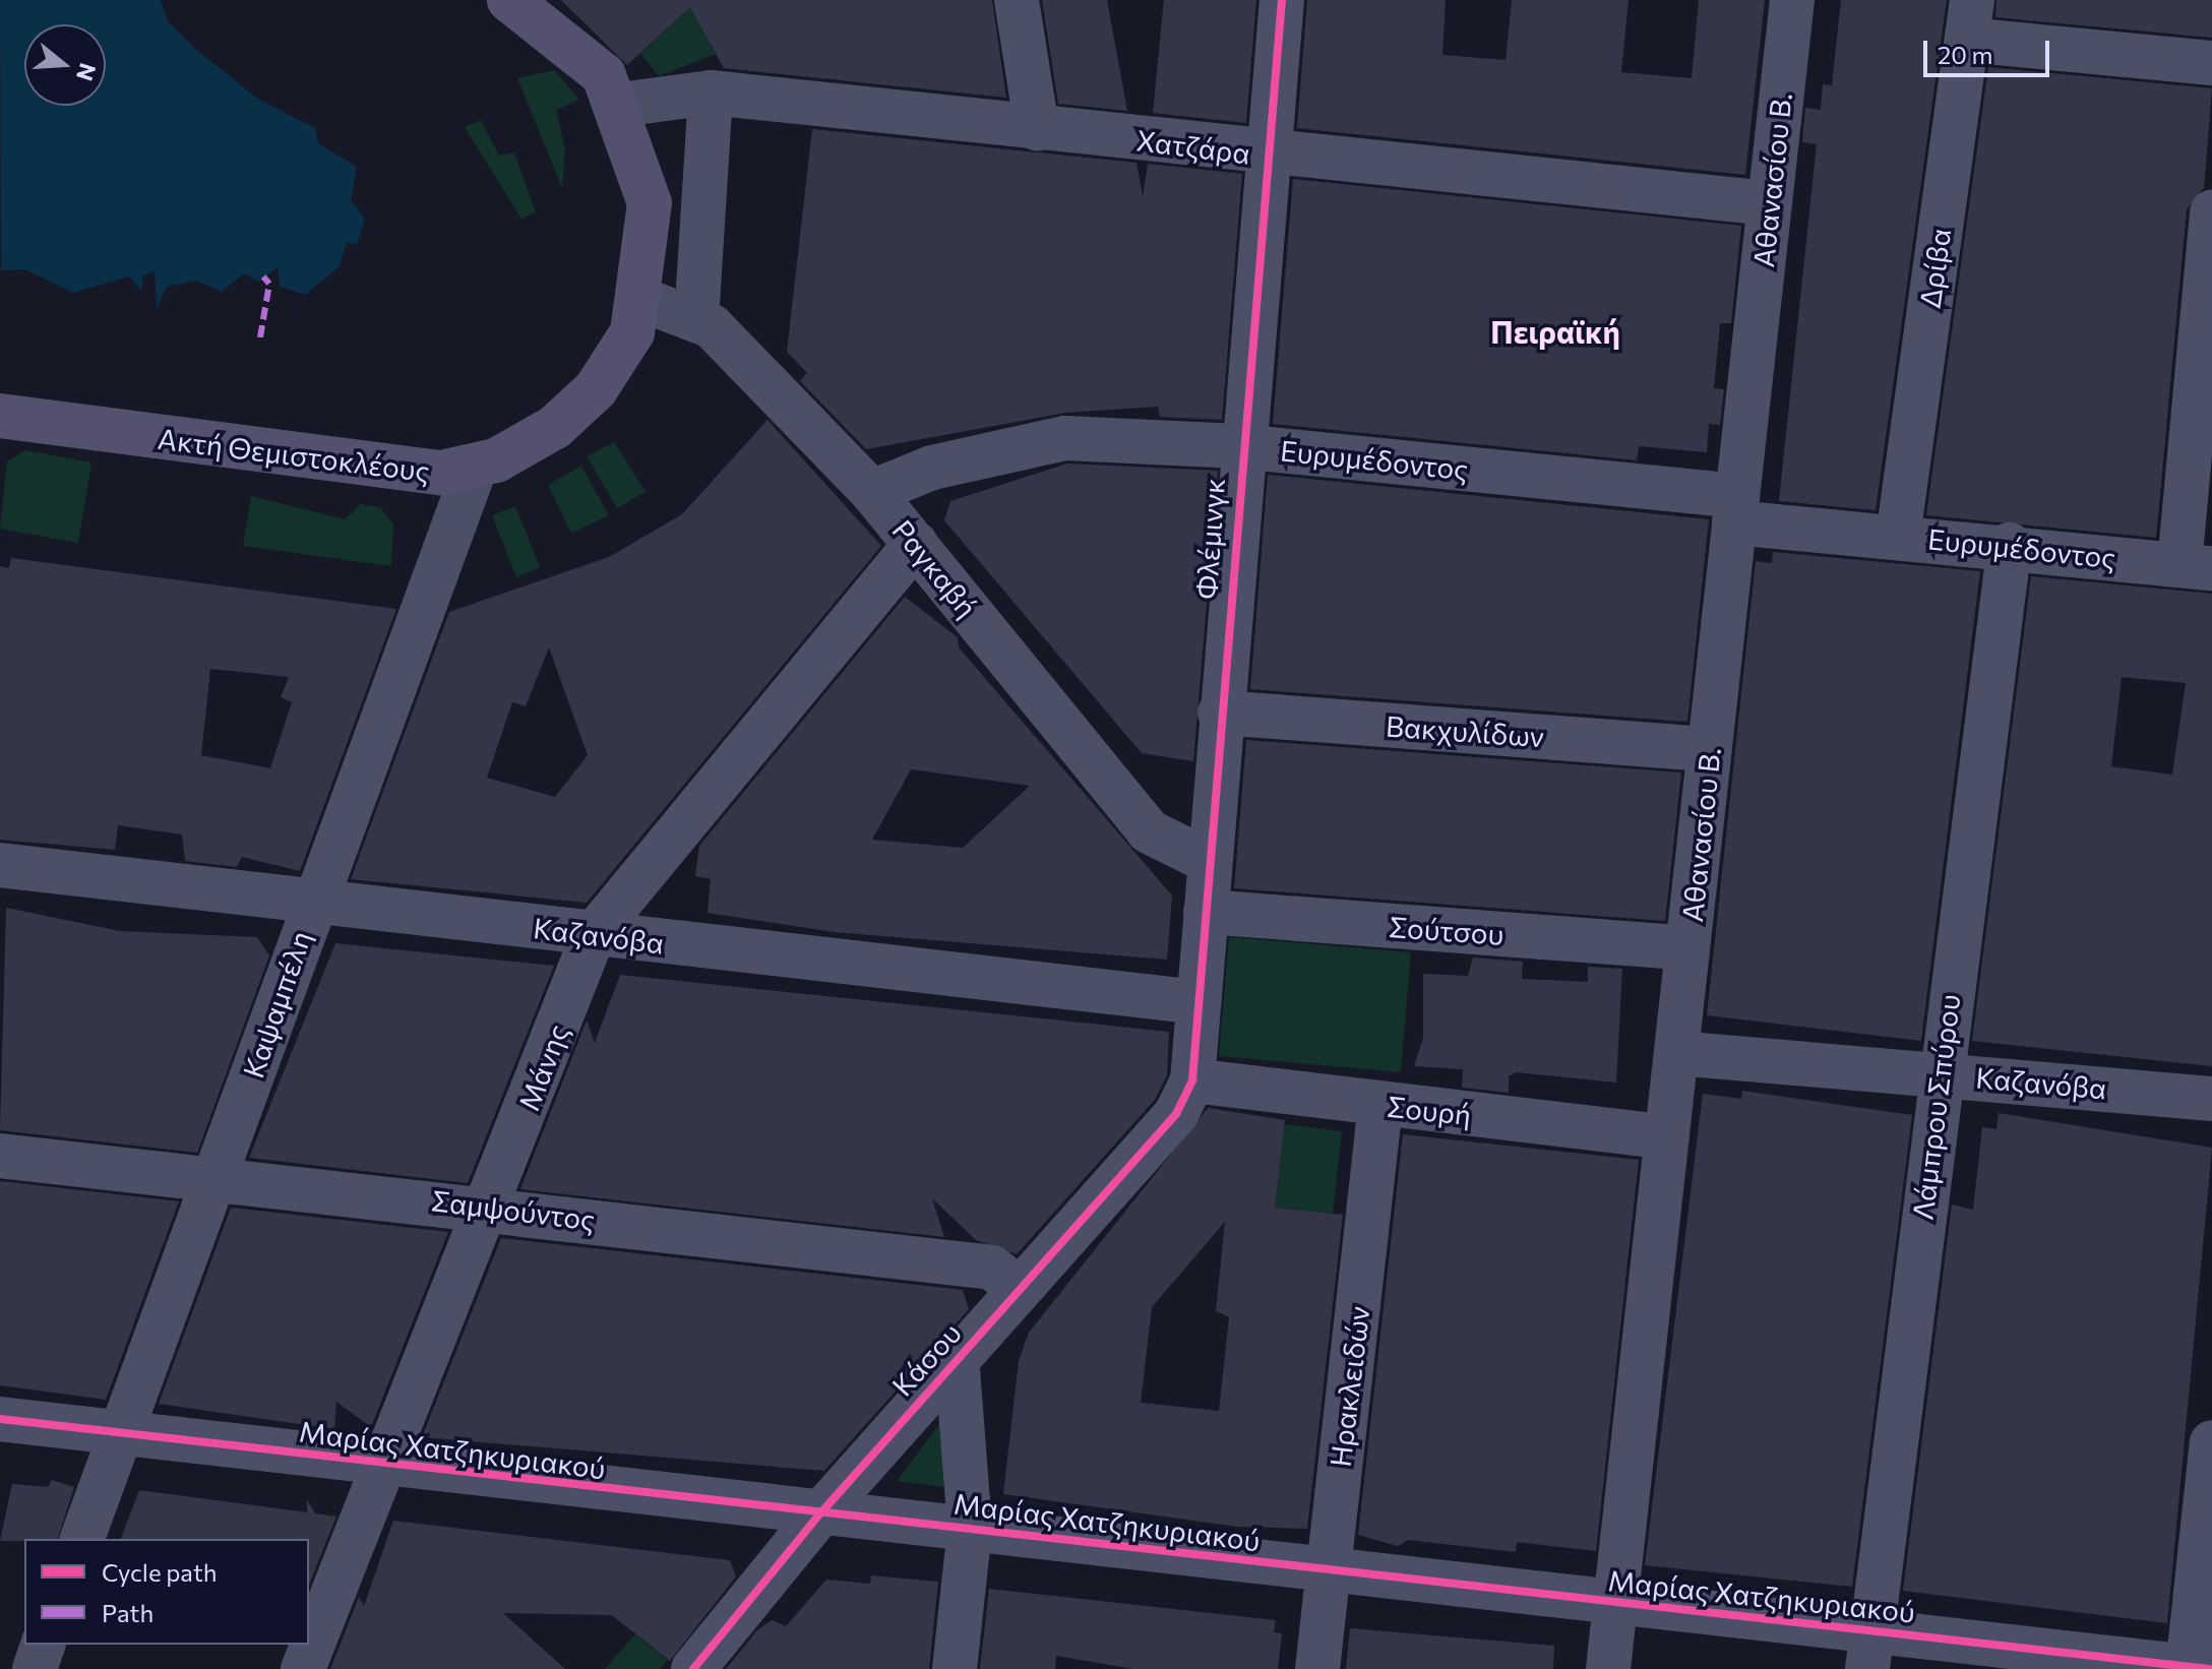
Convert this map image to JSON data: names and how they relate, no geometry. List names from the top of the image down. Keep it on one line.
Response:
{"streets":{"main road":["Ακτή Θεμιστοκλέους"],"street":["Χατζάρα","Αθανασίου Β.","Δρίβα","Ευρυμέδοντος","Φλέμινγκ","Ραγκαβή","Βακχυλίδων","Σούτσου","Καζανόβα","Καψαμπέλη","Μάνης","Λάμπρου Σπύρου","Σουρή","Σαμψούντος","Κάσου","Ηρακλειδών","Μαρίας Χατζηκυριακού"]},"crossings":[["Χατζάρα","Αθανασίου Β."],["Χατζάρα","Ακτή Θεμιστοκλέους"],["Χατζάρα","Φλέμινγκ"],["Αθανασίου Β.","Ευρυμέδοντος"],["Αθανασίου Β.","Βακχυλίδων"],["Αθανασίου Β.","Σούτσου"],["Αθανασίου Β.","Καζανόβα"],["Αθανασίου Β.","Σουρή"],["Αθανασίου Β.","Μαρίας Χατζηκυριακού"],["Δρίβα","Ευρυμέδοντος"],["Ακτή Θεμιστοκλέους","Ραγκαβή"],["Ακτή Θεμιστοκλέους","Καψαμπέλη"],["Ευρυμέδοντος","Φλέμινγκ"],["Ευρυμέδοντος","Ραγκαβή"],["Ευρυμέδοντος","Λάμπρου Σπύρου"],["Φλέμινγκ","Ραγκαβή"],["Φλέμινγκ","Βακχυλίδων"],["Φλέμινγκ","Σούτσου"],["Φλέμινγκ","Καζανόβα"],["Φλέμινγκ","Σουρή"],["Φλέμινγκ","Κάσου"],["Ραγκαβή","Μάνης"],["Καζανόβα","Καψαμπέλη"],["Καζανόβα","Μάνης"],["Καζανόβα","Λάμπρου Σπύρου"],["Καψαμπέλη","Σαμψούντος"],["Καψαμπέλη","Μαρίας Χατζηκυριακού"],["Μάνης","Σαμψούντος"],["Μάνης","Μαρίας Χατζηκυριακού"],["Λάμπρου Σπύρου","Μαρίας Χατζηκυριακού"],["Σουρή","Κάσου"],["Σουρή","Ηρακλειδών"],["Σαμψούντος","Κάσου"],["Κάσου","Μαρίας Χατζηκυριακού"],["Ηρακλειδών","Μαρίας Χατζηκυριακού"]],"districts":["Πειραϊκή"],"legend":["Cycle path","Path"],"scale_bar":"20 m","north":"right"}
